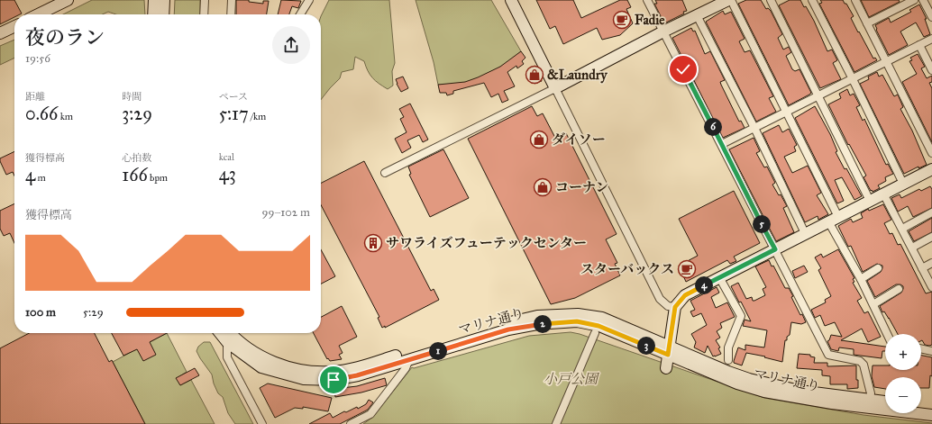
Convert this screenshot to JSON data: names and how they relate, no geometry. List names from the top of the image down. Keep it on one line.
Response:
{"streets":{"street":["マリナ通り"]},"parks":["小戸公園"],"places":{"cafe":["Fadie","スターバックス"],"shop":["&Laundry","ダイソー","コーナン"],"building":["サワライズフューテックセンター"]},"page":{"heading":["夜のラン","19:56"],"stats":[["距離","0.66 km"],["時間","3:29"],["ペース","5:17 /km"],["獲得標高","4 m"],["心拍数","166 bpm"],["kcal","43"]],"pins":["6","5","4","2","3","1"],"chart":["獲得標高","99–102 m"],"list":[{"name":"100 m","note":"5:29"}],"map_buttons":["+","−"]}}
